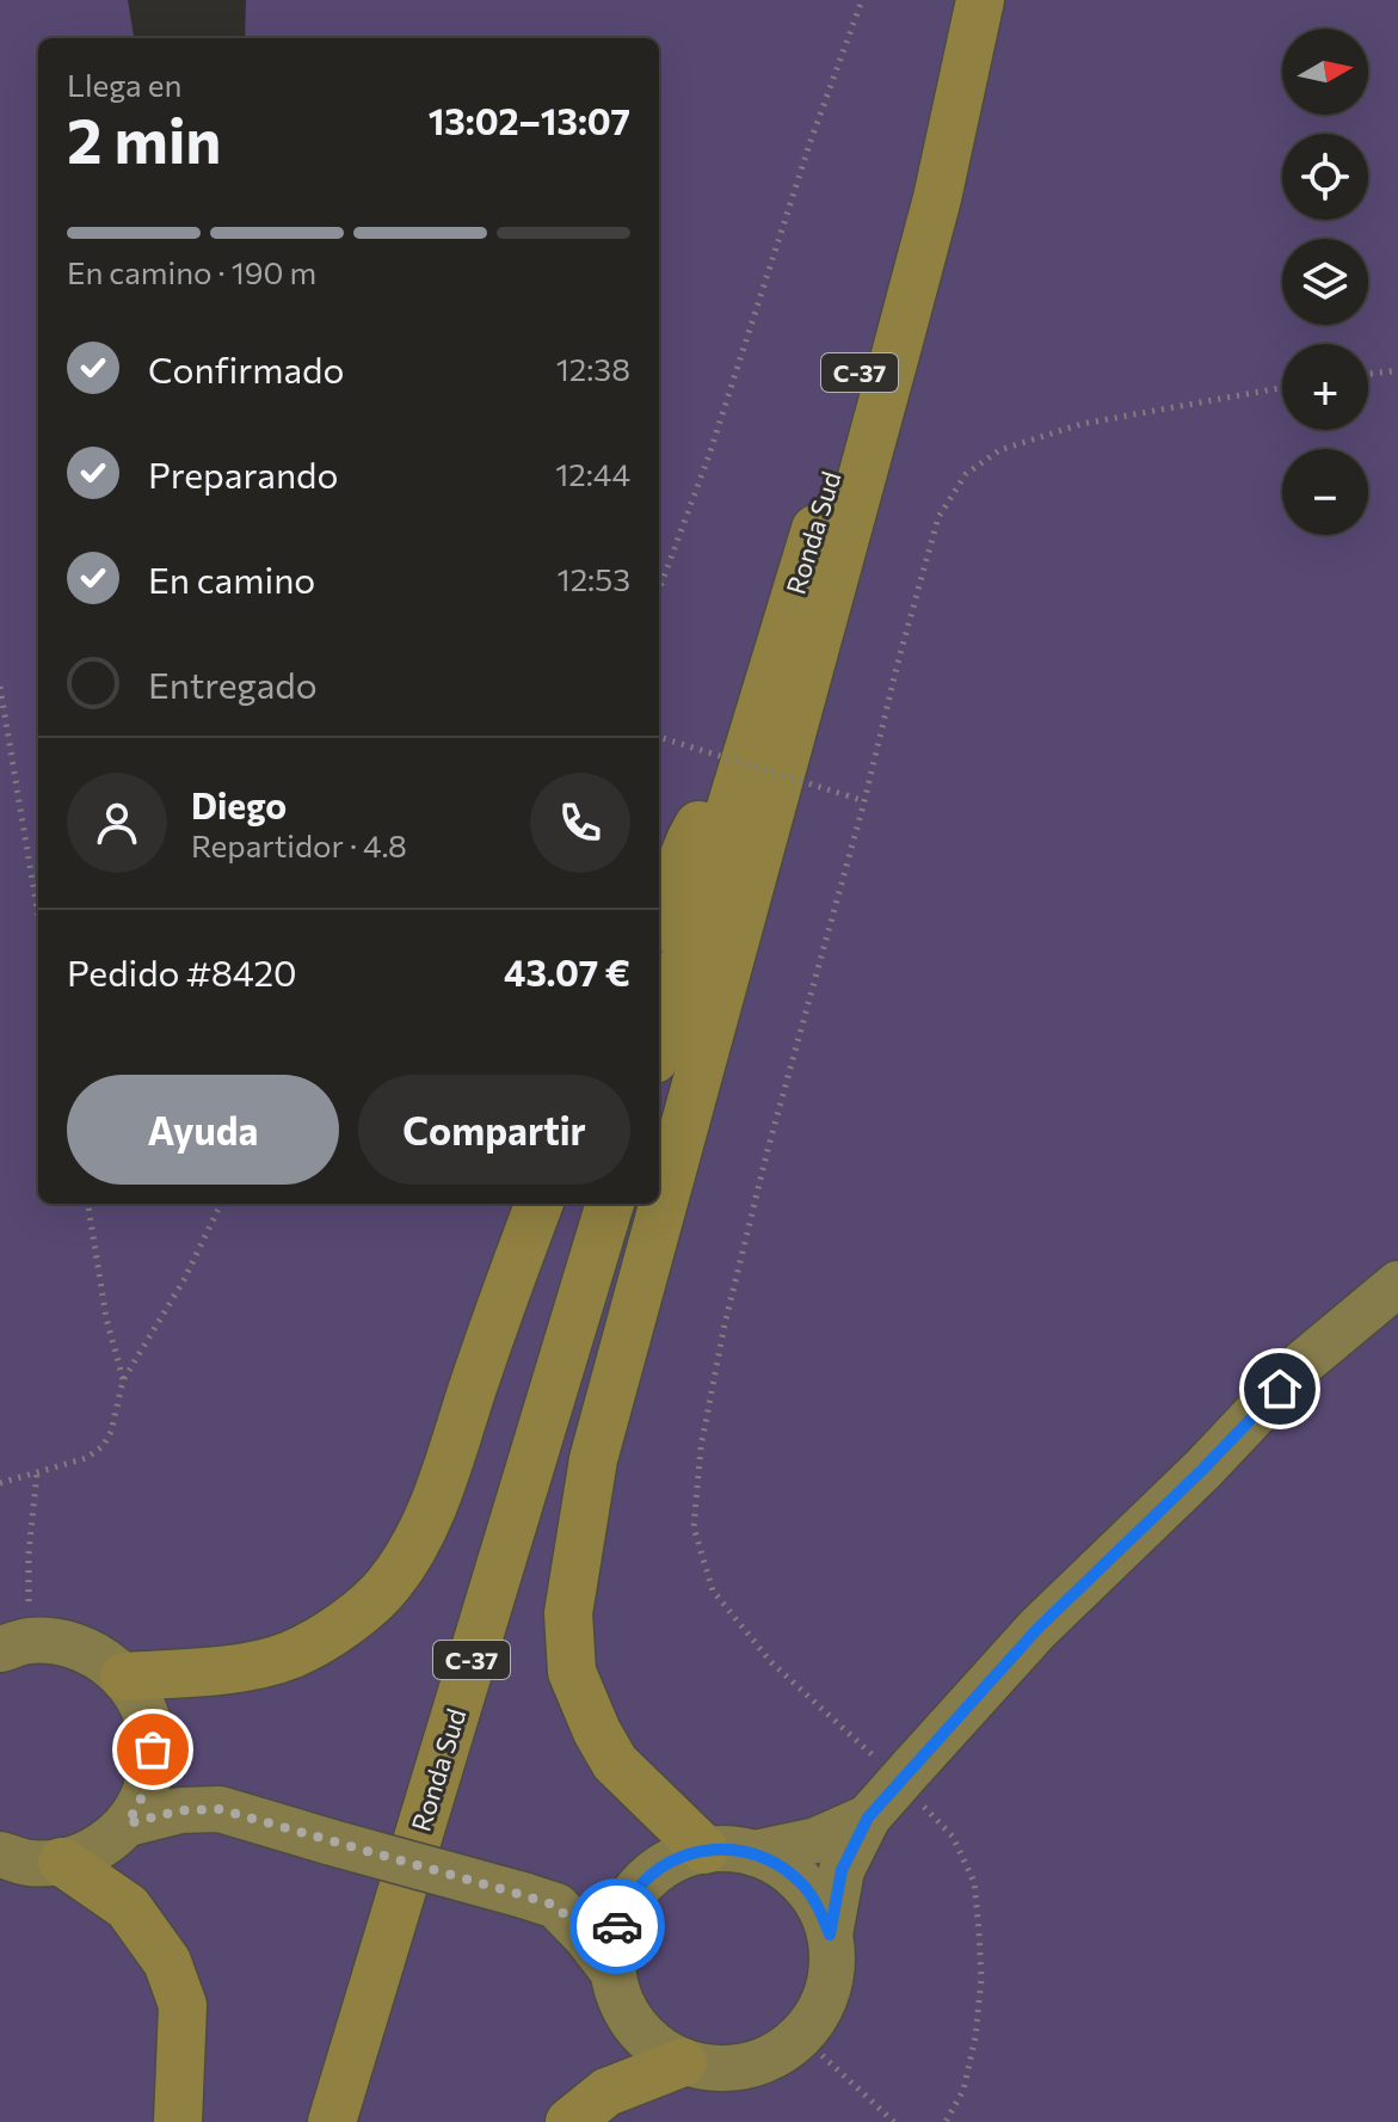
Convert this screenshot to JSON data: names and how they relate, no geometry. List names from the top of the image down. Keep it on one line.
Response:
{"streets":{"highway":["C-37","Ronda Sud"]},"north":"right","page":{"map_buttons":["+","−"],"heading":["2 min","Llega en","13:02–13:07"],"panel":["Diego","Repartidor · 4.8","Pedido #8420","43.07 €"],"bar":"En camino · 190 m","list":[["Confirmado","12:38"],["Preparando","12:44"],["En camino","12:53"],"Entregado"],"buttons":["Ayuda","Compartir"]}}
